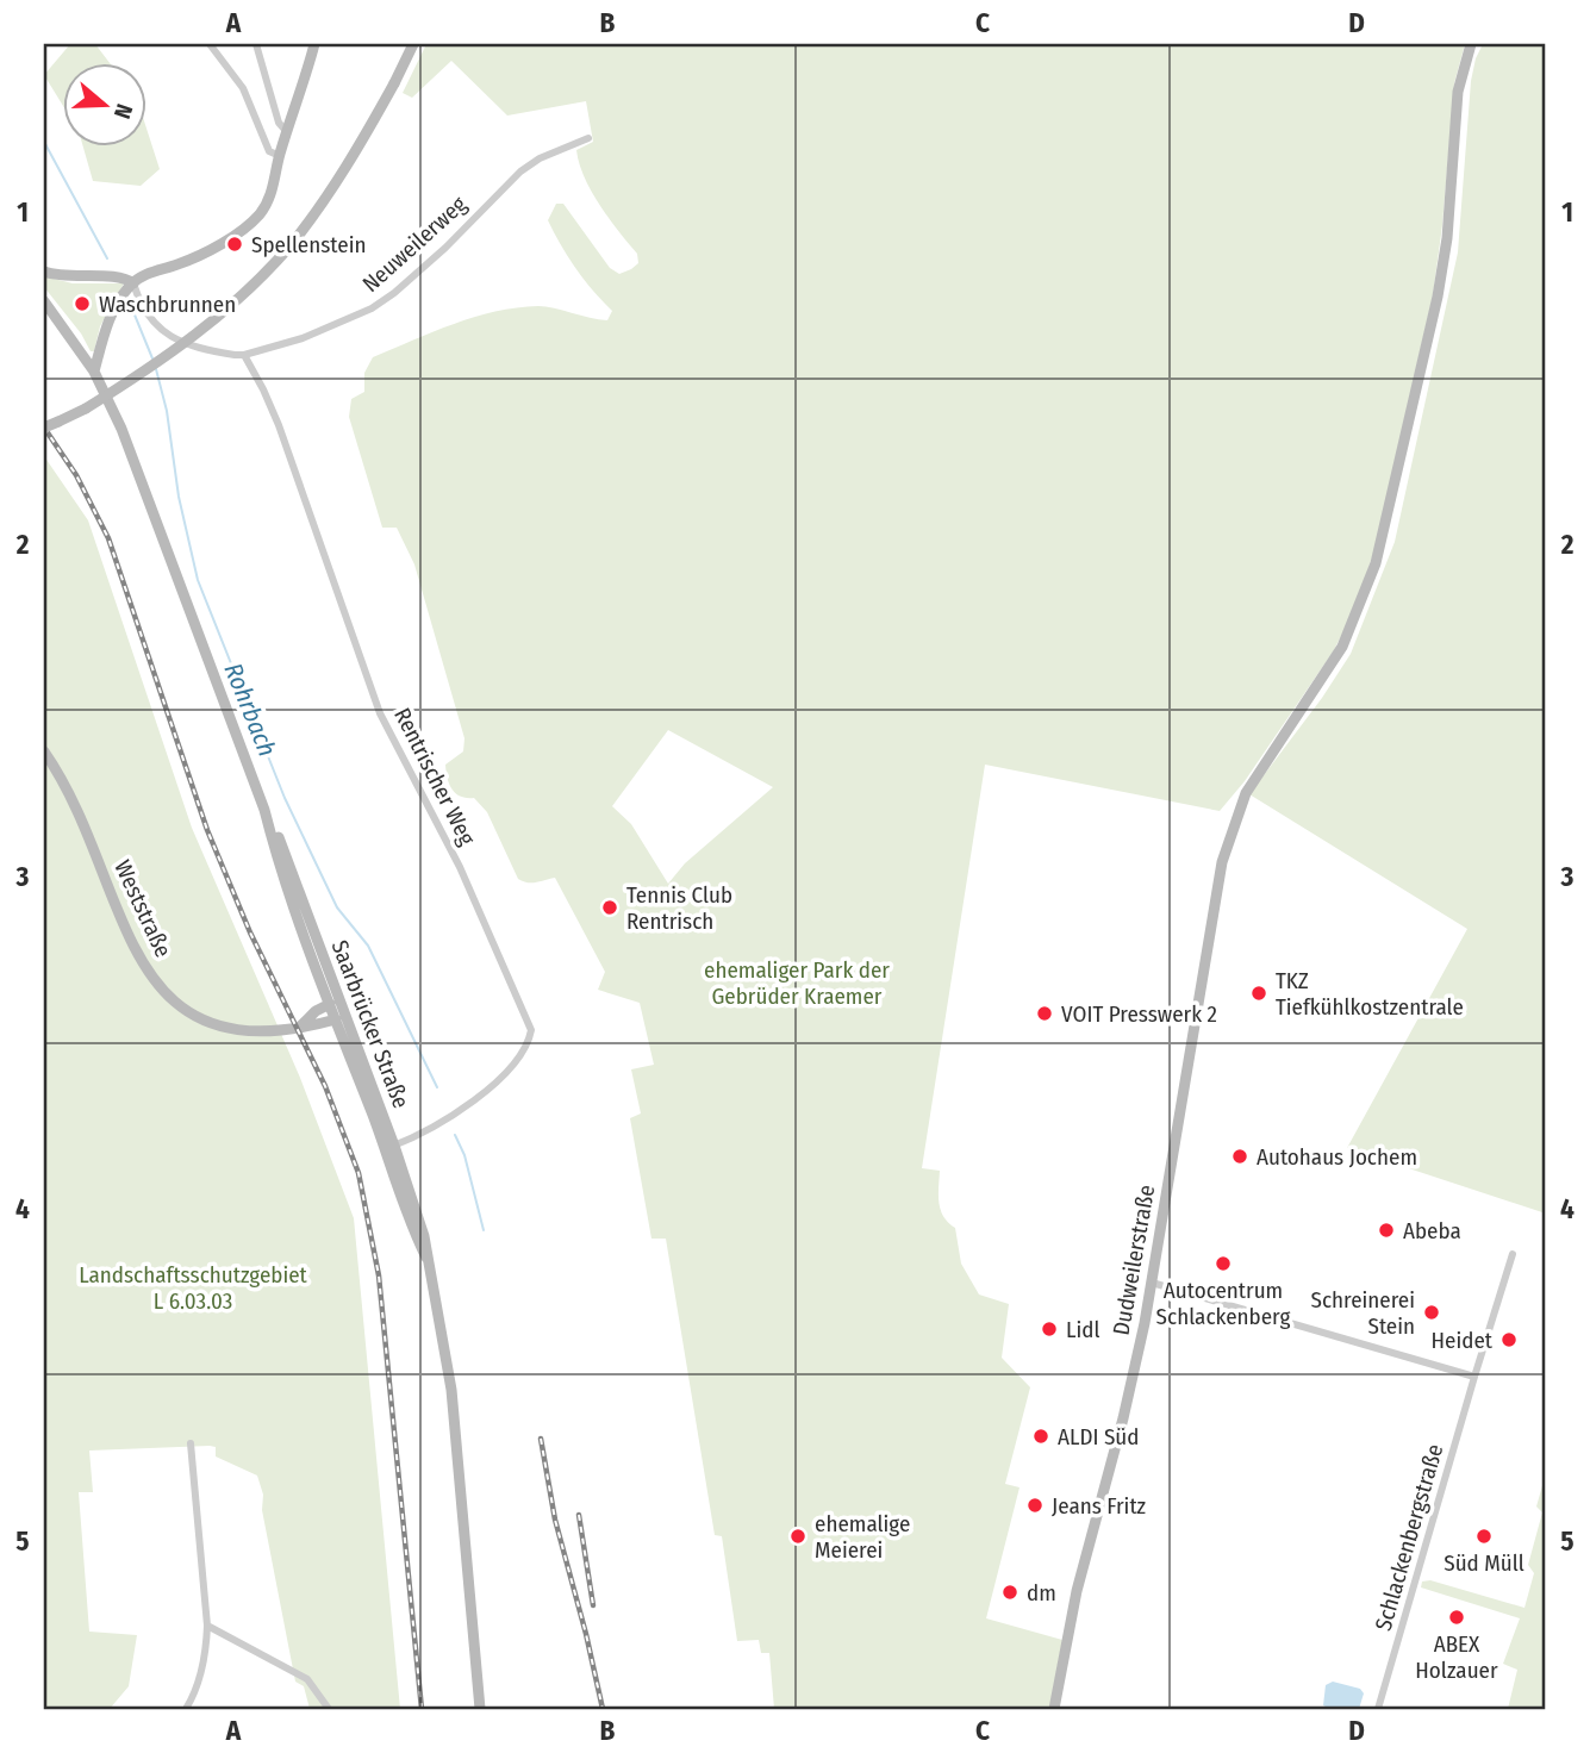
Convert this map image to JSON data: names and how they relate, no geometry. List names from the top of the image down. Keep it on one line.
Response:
{"streets":{"main road":["Weststraße","Saarbrücker Straße","Dudweilerstraße"],"street":["Neuweilerweg","Rentrischer Weg","Schlackenbergstraße"]},"crossings":[["Neuweilerweg","Rentrischer Weg"],["Rentrischer Weg","Saarbrücker Straße"],["Weststraße","Saarbrücker Straße"]],"water":["Rohrbach"],"parks":["ehemaliger Park der Gebrüder Kraemer","Landschaftsschutzgebiet L 6.03.03"],"places":["Spellenstein","Waschbrunnen","Tennis Club Rentrisch","TKZ Tiefkühlkostzentrale","VOIT Presswerk 2","Autohaus Jochem","Abeba","Autocentrum Schlackenberg","Schreinerei Stein","Lidl","Heidet","ALDI Süd","Jeans Fritz","ehemalige Meierei","Süd Müll","dm","ABEX Holzauer"],"north":"right","grid":{"columns":["A","B","C","D"],"rows":["1","2","3","4","5"]}}
